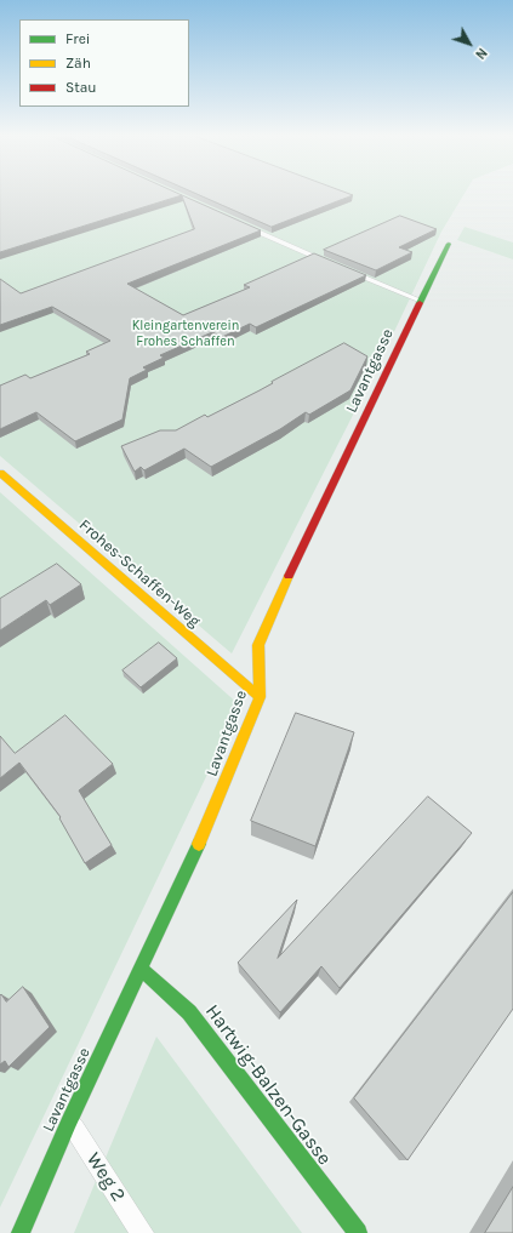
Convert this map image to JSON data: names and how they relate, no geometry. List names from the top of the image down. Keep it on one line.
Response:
{"streets":{"street":["Lavantgasse","Frohes-Schaffen-Weg","Hartwig-Balzen-Gasse"],"lane":["Weg 2"]},"crossings":[["Lavantgasse","Frohes-Schaffen-Weg"],["Lavantgasse","Hartwig-Balzen-Gasse"],["Lavantgasse","Weg 2"]],"parks":["Kleingartenverein Frohes Schaffen"],"legend":["Frei","Zäh","Stau"],"north":"bottom right"}
